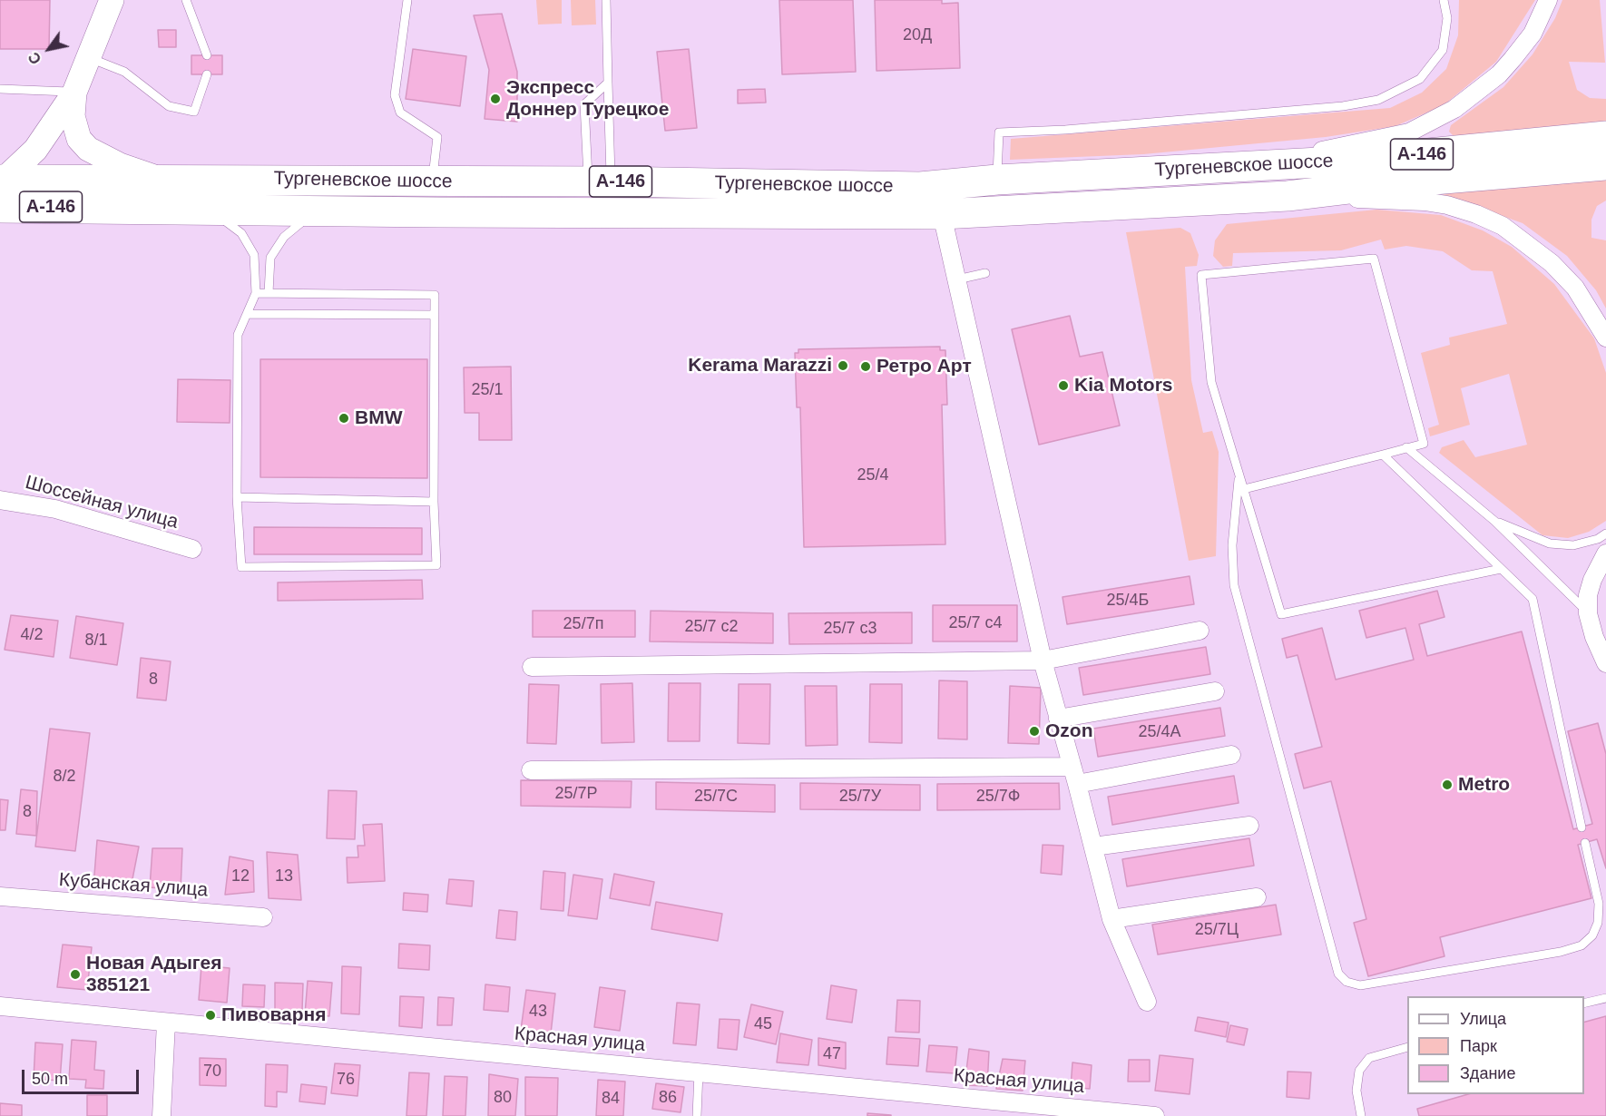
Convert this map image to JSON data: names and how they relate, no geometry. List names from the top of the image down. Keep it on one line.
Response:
{"streets":{"highway":["А-146","Тургеневское шоссе"],"street":["Шоссейная улица","Кубанская улица","Красная улица"]},"places":["Экспресс Доннер Турецкое","Kerama Marazzi","Ретро Арт","Kia Motors","BMW","Ozon","Metro","Новая Адыгея 385121","Пивоварня"],"house_numbers":["20Д","25/1","25/4","25/4Б","25/7 с4","25/7п","25/7 с2","25/7 с3","4/2","8/1","8","25/4А","8/2","25/7Р","25/7С","25/7У","25/7Ф","8","12","13","25/7Ц","43","45","47","70","76","80","86","84"],"legend":["Улица","Парк","Здание"],"scale_bar":"50 m","north":"bottom left"}
